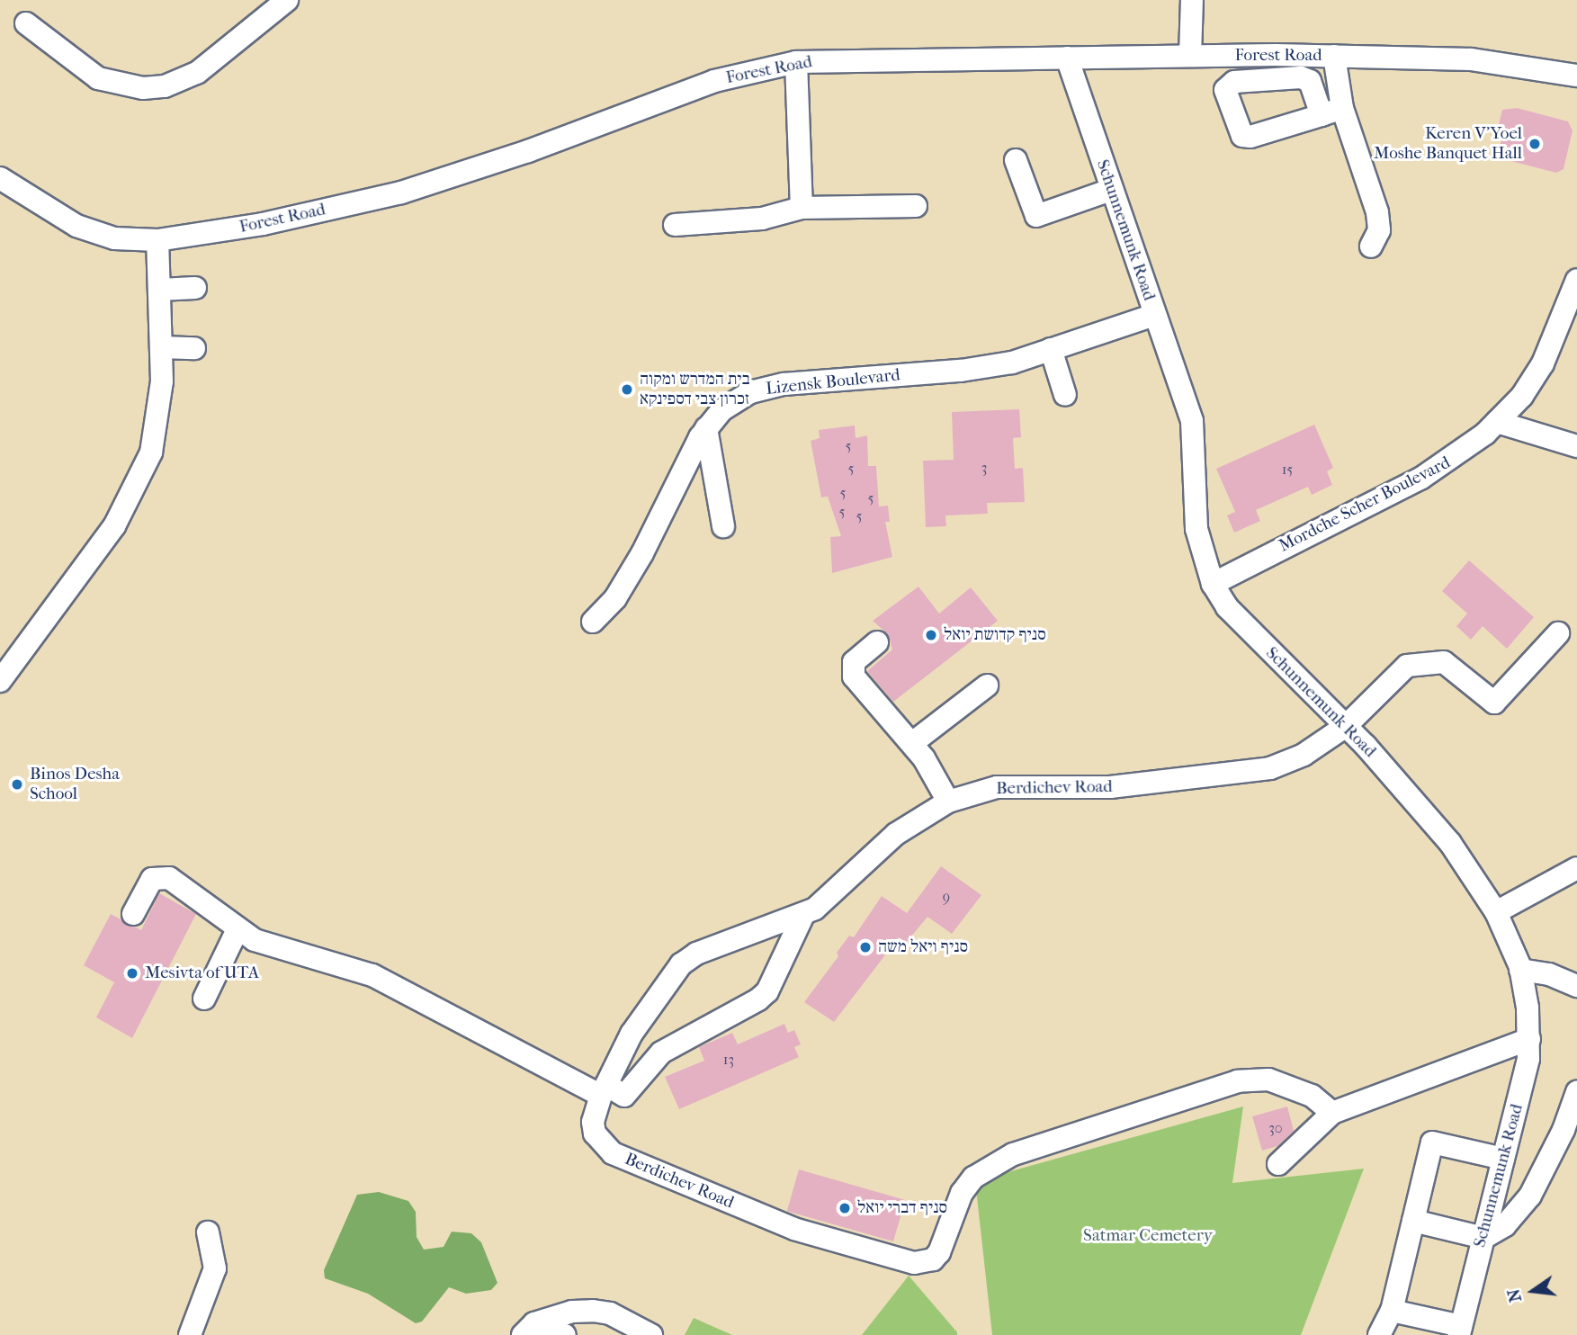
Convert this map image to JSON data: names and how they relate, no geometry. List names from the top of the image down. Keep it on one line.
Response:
{"streets":{"street":["Forest Road","Schunnemunk Road","Lizensk Boulevard","Mordche Scher Boulevard","Berdichev Road"]},"crossings":[["Forest Road","Schunnemunk Road"],["Schunnemunk Road","Lizensk Boulevard"],["Schunnemunk Road","Mordche Scher Boulevard"],["Schunnemunk Road","Berdichev Road"]],"parks":["Satmar Cemetery"],"places":["Keren V'Yoel Moshe Banquet Hall","בית המדרש ומקוה זכרון צבי דספינקא","סניף קדושת יואל","Binos Desha School","סניף ויאל משה","Mesivta of UTA","סניף דברי יואל"],"house_numbers":["5","3","5","15","5","5","5","5","9","13","30"],"north":"left"}
